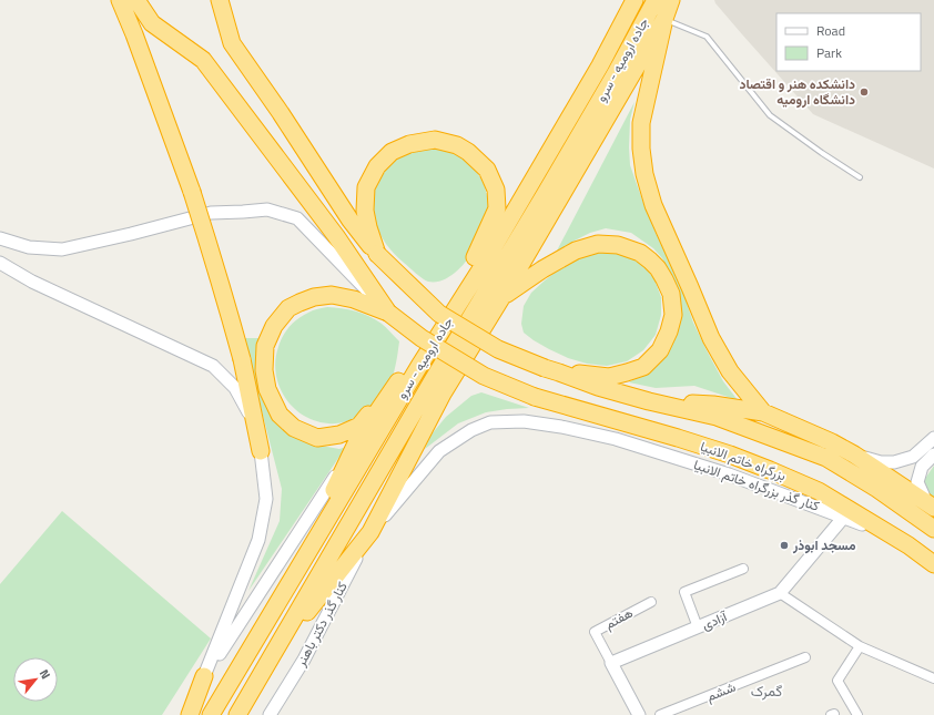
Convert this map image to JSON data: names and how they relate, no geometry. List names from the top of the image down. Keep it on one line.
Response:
{"streets":{"highway":["جاده ارومیه - سرو","بزرگراه خاتم الانبیا"],"main road":["کنار گذر بزرگراه خاتم الانبیا","آزادی","کنار گذر دکتر باهنر"],"street":["هفتم","ششم"]},"crossings":[["بزرگراه خاتم الانبیا","کنار گذر بزرگراه خاتم الانبیا"],["کنار گذر بزرگراه خاتم الانبیا","آزادی"],["کنار گذر بزرگراه خاتم الانبیا","کنار گذر دکتر باهنر"],["هفتم","آزادی"]],"districts":["گمرک"],"places":["دانشکده هنر و اقتصاد دانشگاه ارومیه","مسجد ابوذر"],"legend":["Road","Park"],"north":"top right"}
